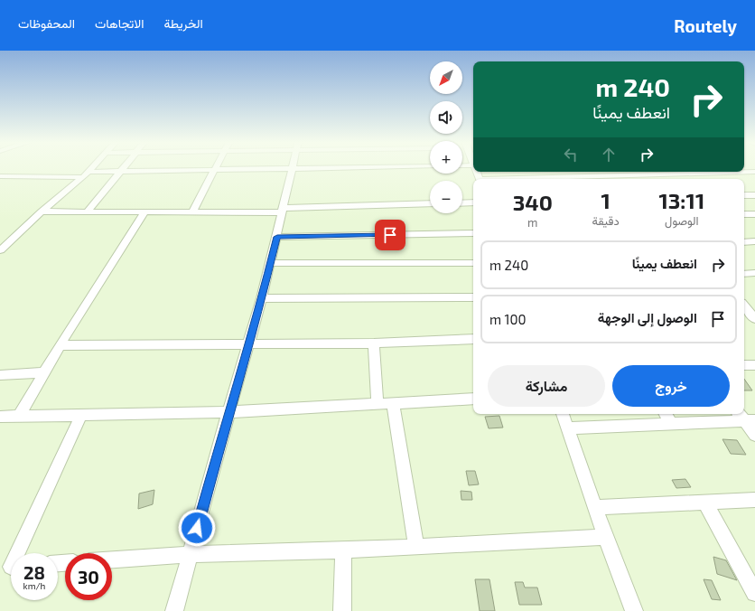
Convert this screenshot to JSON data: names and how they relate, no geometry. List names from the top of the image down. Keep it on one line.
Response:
{"north":"bottom left","page":{"header":"Routely","nav":["الخريطة","الاتجاهات","المحفوظات"],"map_buttons":["+","−"],"turn":["240 m","انعطف يمينًا"],"eta":["13:11","الوصول","1","دقيقة","340","m"],"list":[{"name":"انعطف يمينًا","value":"240 m"},{"name":"الوصول إلى الوجهة","value":"100 m"}],"buttons":["خروج","مشاركة"],"speed":"28 km/h","limit":"30"}}
